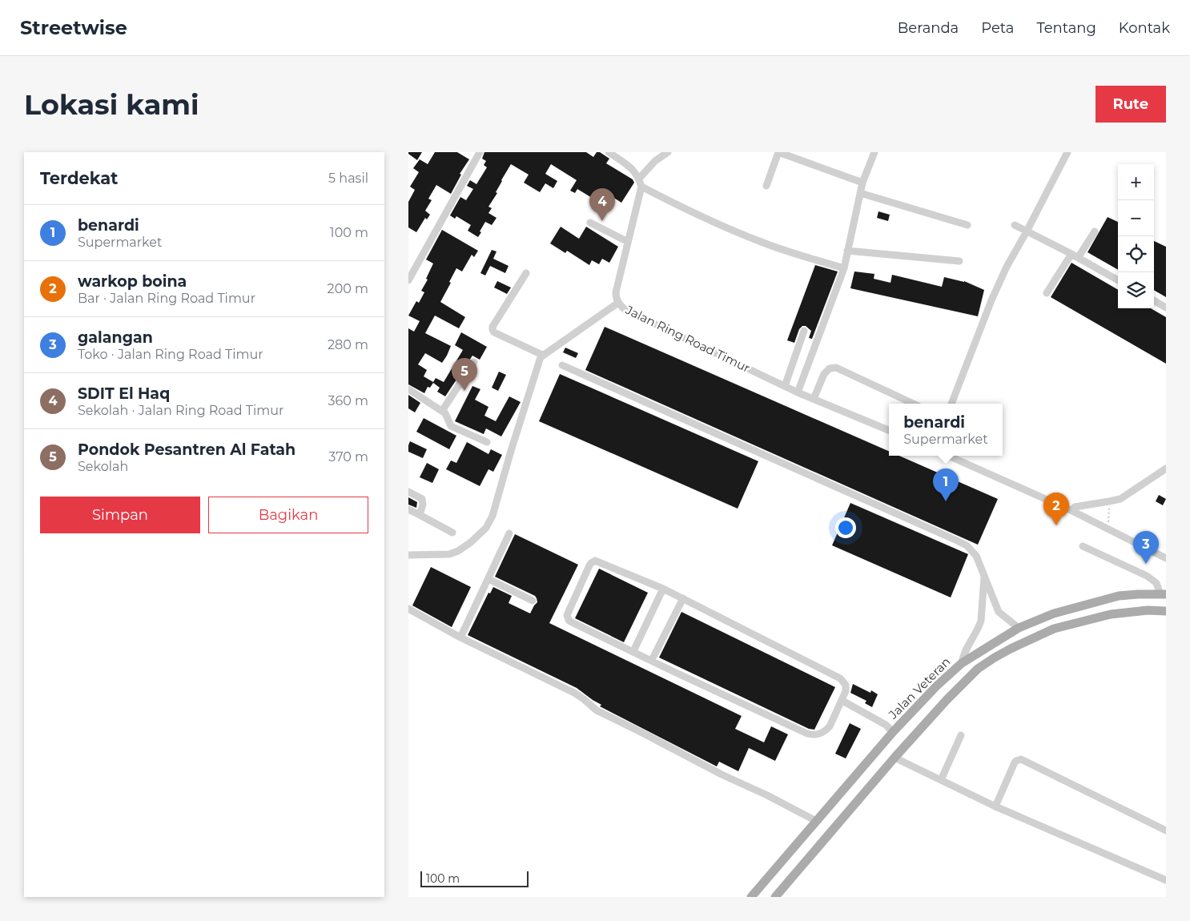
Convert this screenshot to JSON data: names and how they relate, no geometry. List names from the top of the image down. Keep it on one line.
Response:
{"streets":{"main road":["Jalan Veteran"],"street":["Jalan Ring Road Timur"]},"scale_bar":"100 m","page":{"header":"Streetwise","nav":["Beranda","Peta","Tentang","Kontak"],"buttons":["Rute",["Simpan","Bagikan"]],"title":"Lokasi kami","heading":["Terdekat","5 hasil"],"map_buttons":["+","−"],"pins":["4","5","1","2","3"],"list":[{"mark":"1","name":"benardi","note":"Supermarket","value":"100 m"},{"mark":"2","name":"warkop boina","note":"Bar · Jalan Ring Road Timur","value":"200 m"},{"mark":"3","name":"galangan","note":"Toko · Jalan Ring Road Timur","value":"280 m"},{"mark":"4","name":"SDIT El Haq","note":"Sekolah · Jalan Ring Road Timur","value":"360 m"},{"mark":"5","name":"Pondok Pesantren Al Fatah","note":"Sekolah","value":"370 m"}],"popup":["benardi","Supermarket"],"scale":"100 m"}}
